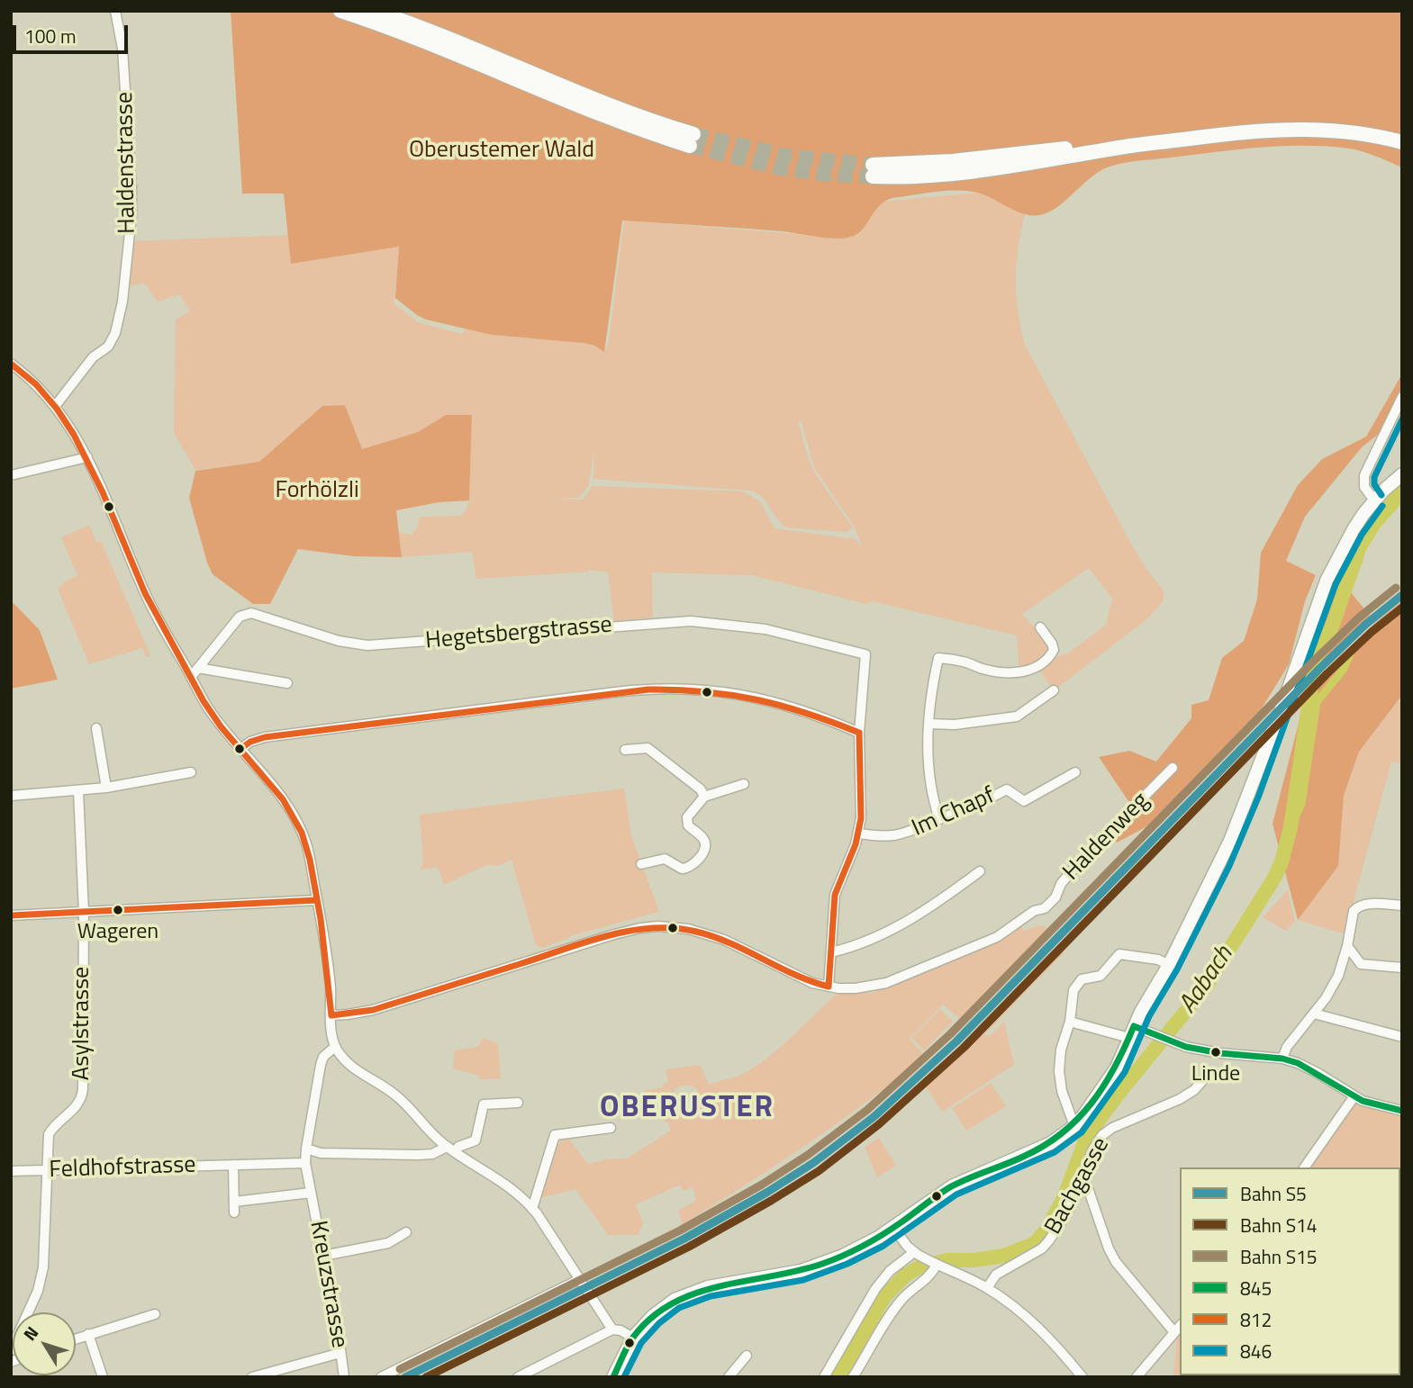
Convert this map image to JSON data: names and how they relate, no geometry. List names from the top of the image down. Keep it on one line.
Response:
{"streets":{"street":["Haldenstrasse","Hegetsbergstrasse","Im Chapf","Haldenweg","Asylstrasse","Feldhofstrasse","Bachgasse","Kreuzstrasse"]},"crossings":[["Asylstrasse","Feldhofstrasse"],["Feldhofstrasse","Kreuzstrasse"]],"districts":["OBERUSTER"],"water":["Aabach"],"parks":["Oberustemer Wald","Forhölzli"],"places":["Wageren","Linde"],"lines":["transit line 812","transit line 846","rail line S15","rail line S5","rail line S14","transit line 845"],"legend":["Bahn S5","Bahn S14","Bahn S15","845","812","846"],"scale_bar":"100 m","north":"top left"}
